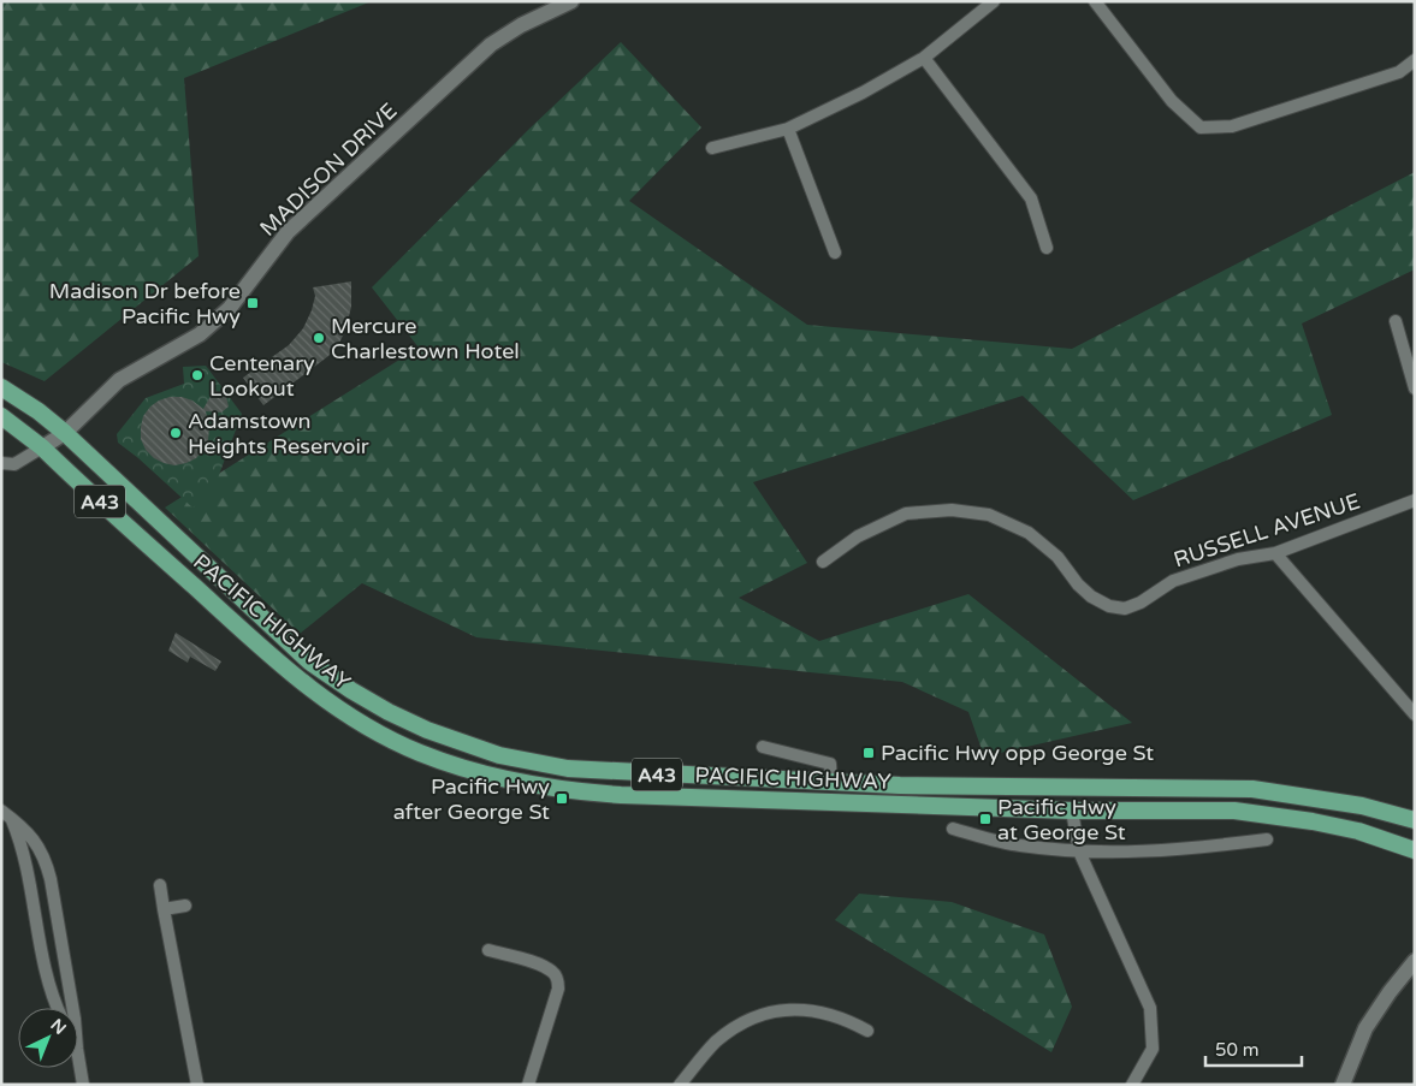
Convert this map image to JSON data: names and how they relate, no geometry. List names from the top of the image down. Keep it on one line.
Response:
{"streets":{"highway":["A43","PACIFIC HIGHWAY"],"main road":["MADISON DRIVE"],"street":["RUSSELL AVENUE"]},"crossings":[["MADISON DRIVE","PACIFIC HIGHWAY"]],"places":{"transit":["Madison Dr before Pacific Hwy","Pacific Hwy opp George St","Pacific Hwy after George St","Pacific Hwy at George St"],"other":["Mercure Charlestown Hotel","Centenary Lookout","Adamstown Heights Reservoir"]},"scale_bar":"50 m","north":"top right"}
